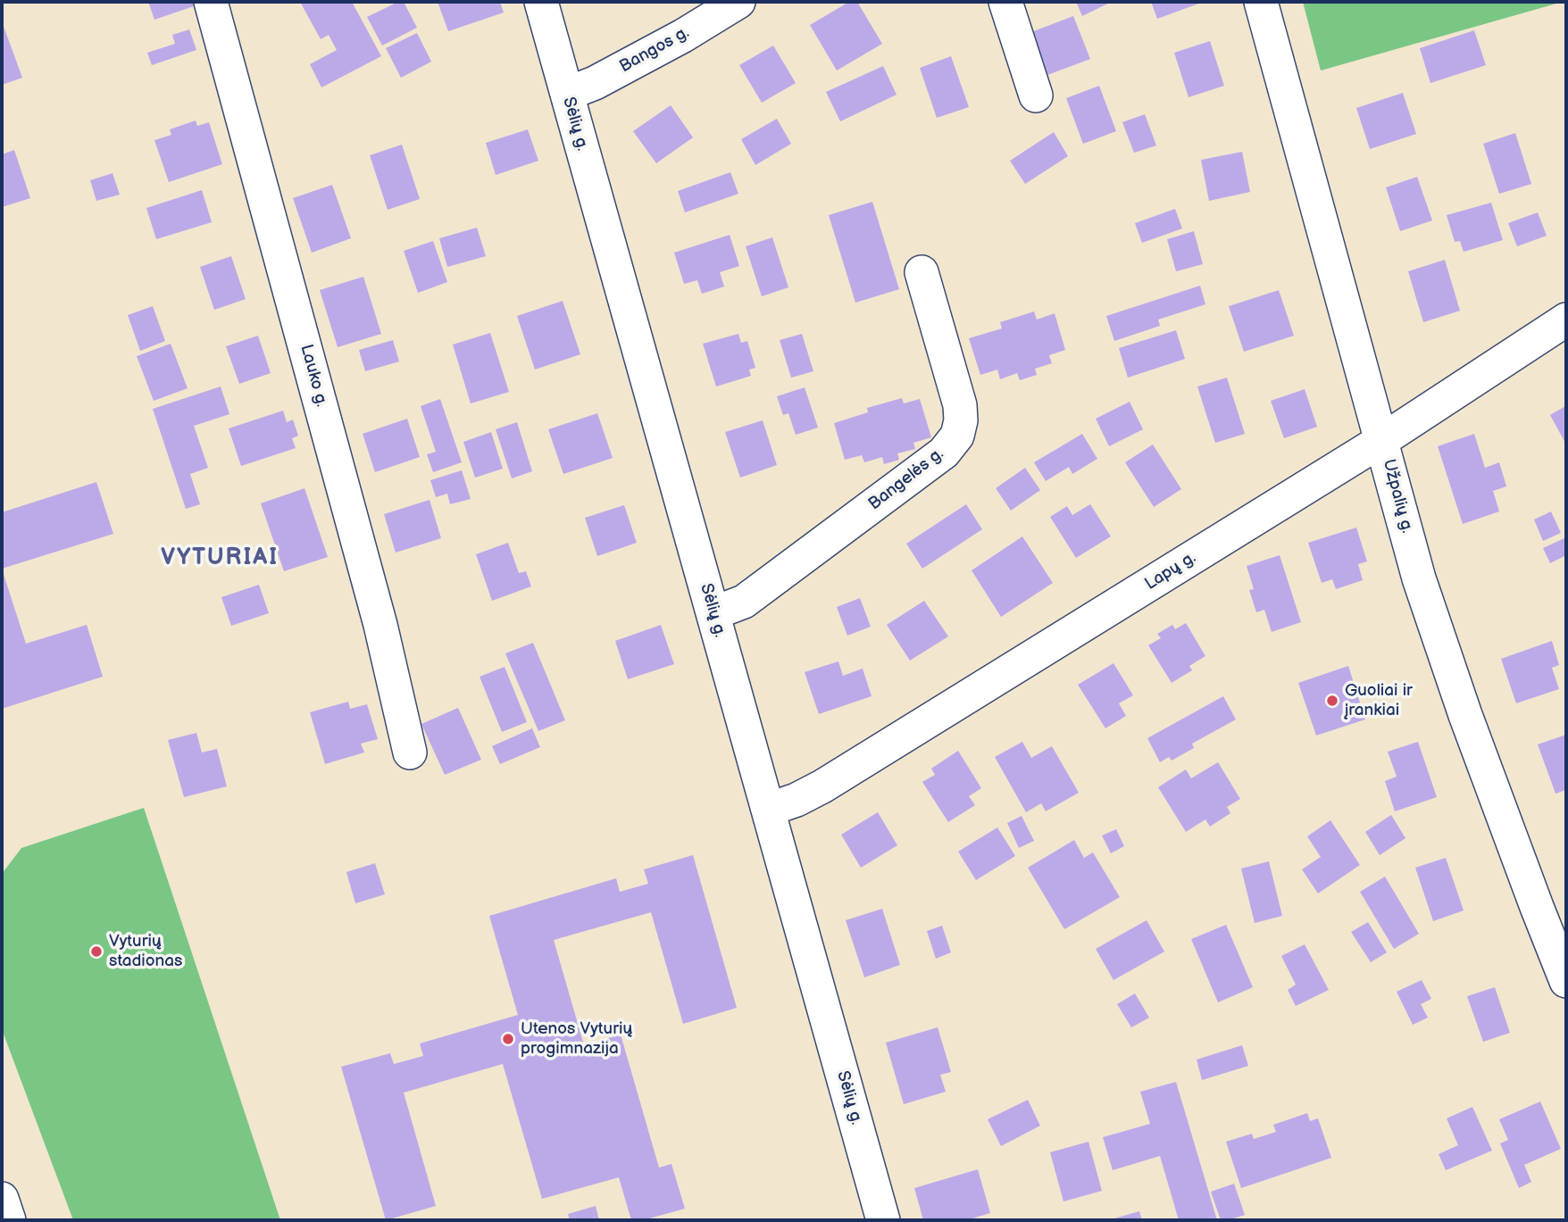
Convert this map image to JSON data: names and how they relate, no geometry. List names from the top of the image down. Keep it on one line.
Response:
{"streets":{"street":["Bangos g.","Sėlių g.","Lauko g.","Bangelės g.","Užpalių g.","Lapų g."]},"crossings":[["Bangos g.","Sėlių g."],["Sėlių g.","Bangelės g."],["Sėlių g.","Lapų g."],["Užpalių g.","Lapų g."]],"districts":["VYTURIAI"],"places":["Guoliai ir įrankiai","Vyturių stadionas","Utenos Vyturių progimnazija"]}
